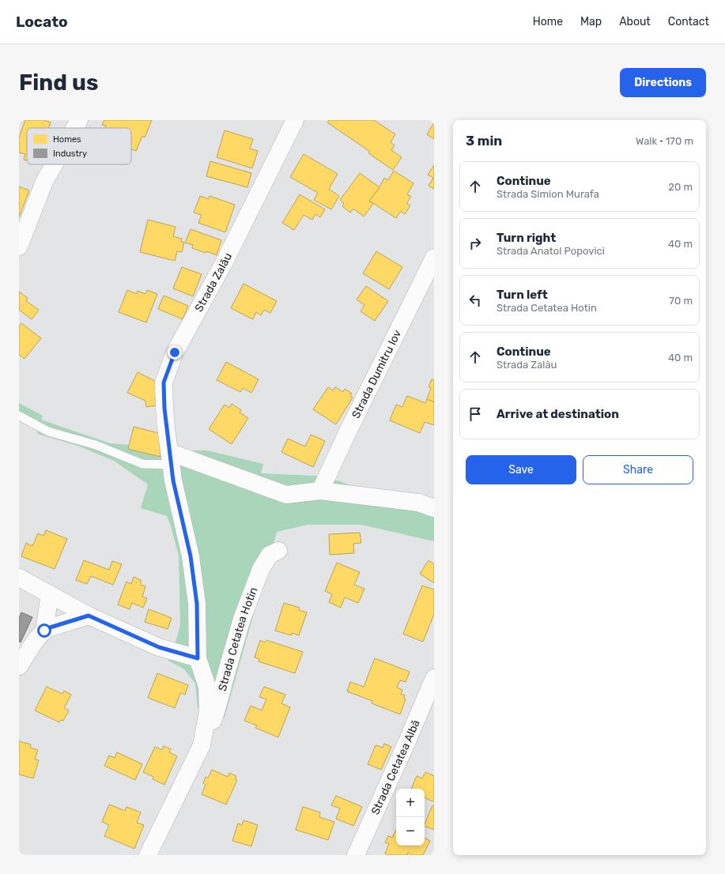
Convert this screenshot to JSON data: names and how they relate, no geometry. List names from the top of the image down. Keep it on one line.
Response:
{"streets":{"street":["Strada Zalău","Strada Dumitru Iov","Strada Cetatea Hotin","Strada Cetatea Albă"]},"crossings":[["Strada Zalău","Strada Cetatea Hotin"]],"legend":["Homes","Industry"],"page":{"header":"Locato","nav":["Home","Map","About","Contact"],"buttons":["Directions",["Save","Share"]],"title":"Find us","heading":["3 min","Walk · 170 m"],"list":[["Continue","Strada Simion Murafa","20 m"],["Turn right","Strada Anatol Popovici","40 m"],["Turn left","Strada Cetatea Hotin","70 m"],["Continue","Strada Zalău","40 m"],"Arrive at destination"],"map_buttons":["+","−"]}}
